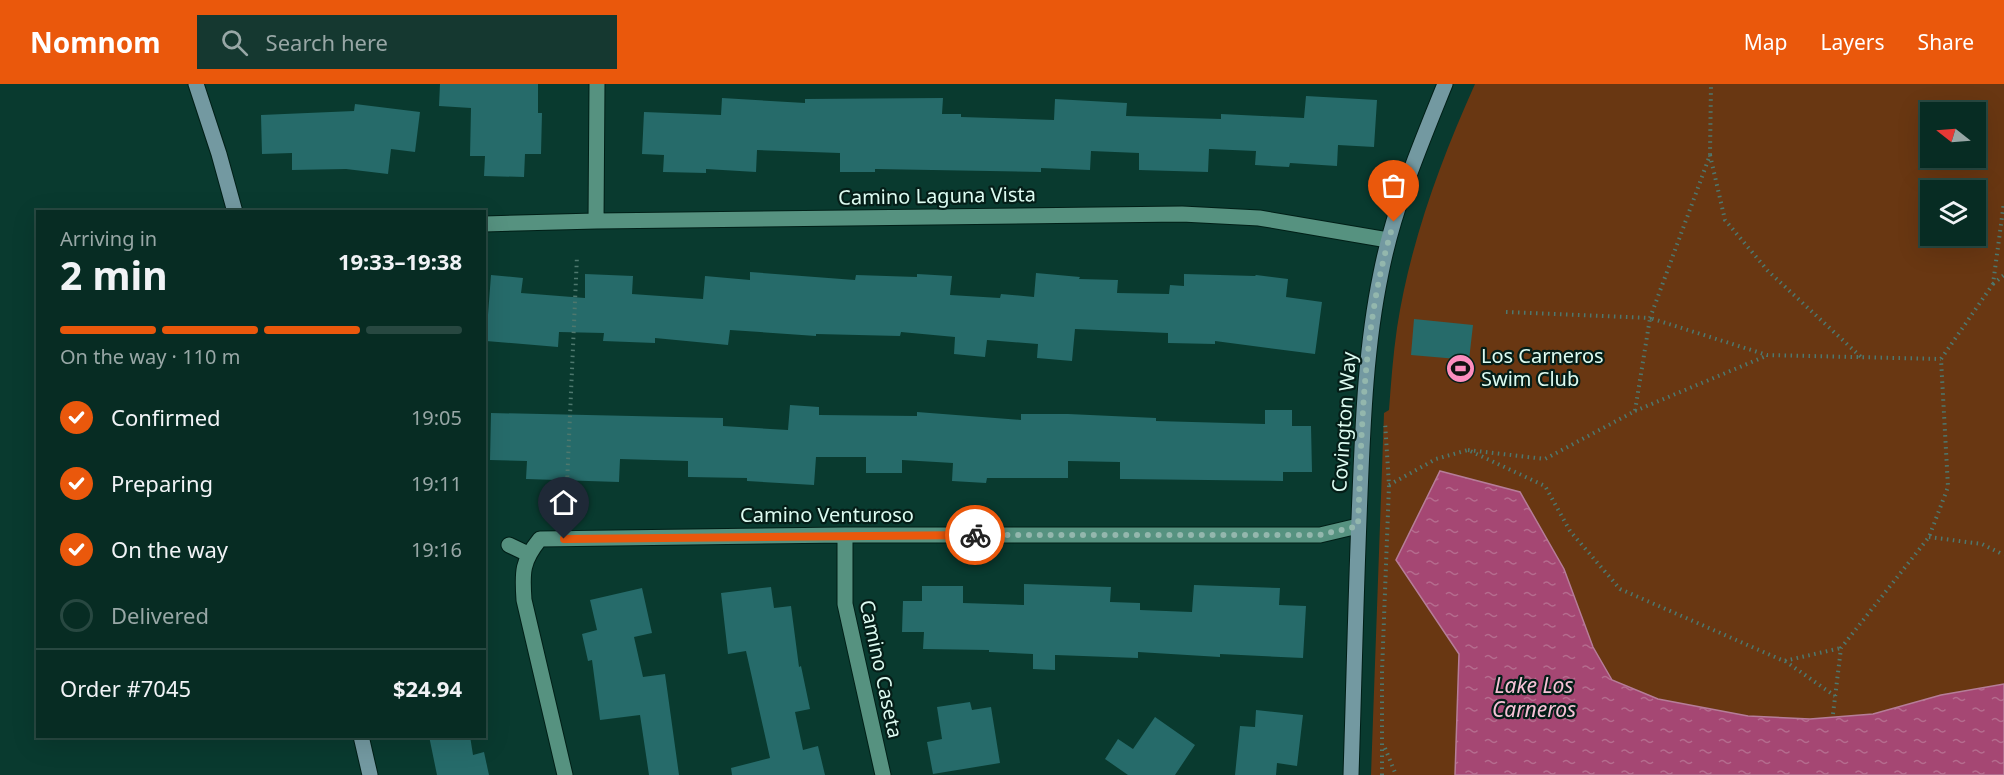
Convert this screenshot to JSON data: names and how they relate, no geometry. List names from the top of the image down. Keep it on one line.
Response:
{"streets":{"street":["Camino Laguna Vista","Covington Way","Camino Venturoso","Camino Caseta"]},"crossings":[["Camino Laguna Vista","Covington Way"],["Covington Way","Camino Venturoso"],["Camino Venturoso","Camino Caseta"]],"water":["Lake Los Carneros"],"places":{"sports":["Los Carneros Swim Club"]},"north":"left","page":{"header":"Nomnom","search":"Search here","nav":["Map","Layers","Share"],"heading":["2 min","Arriving in","19:33–19:38"],"panel":["Order #7045","$24.94"],"bar":"On the way · 110 m","list":[["Confirmed","19:05"],["Preparing","19:11"],["On the way","19:16"],"Delivered"]}}
